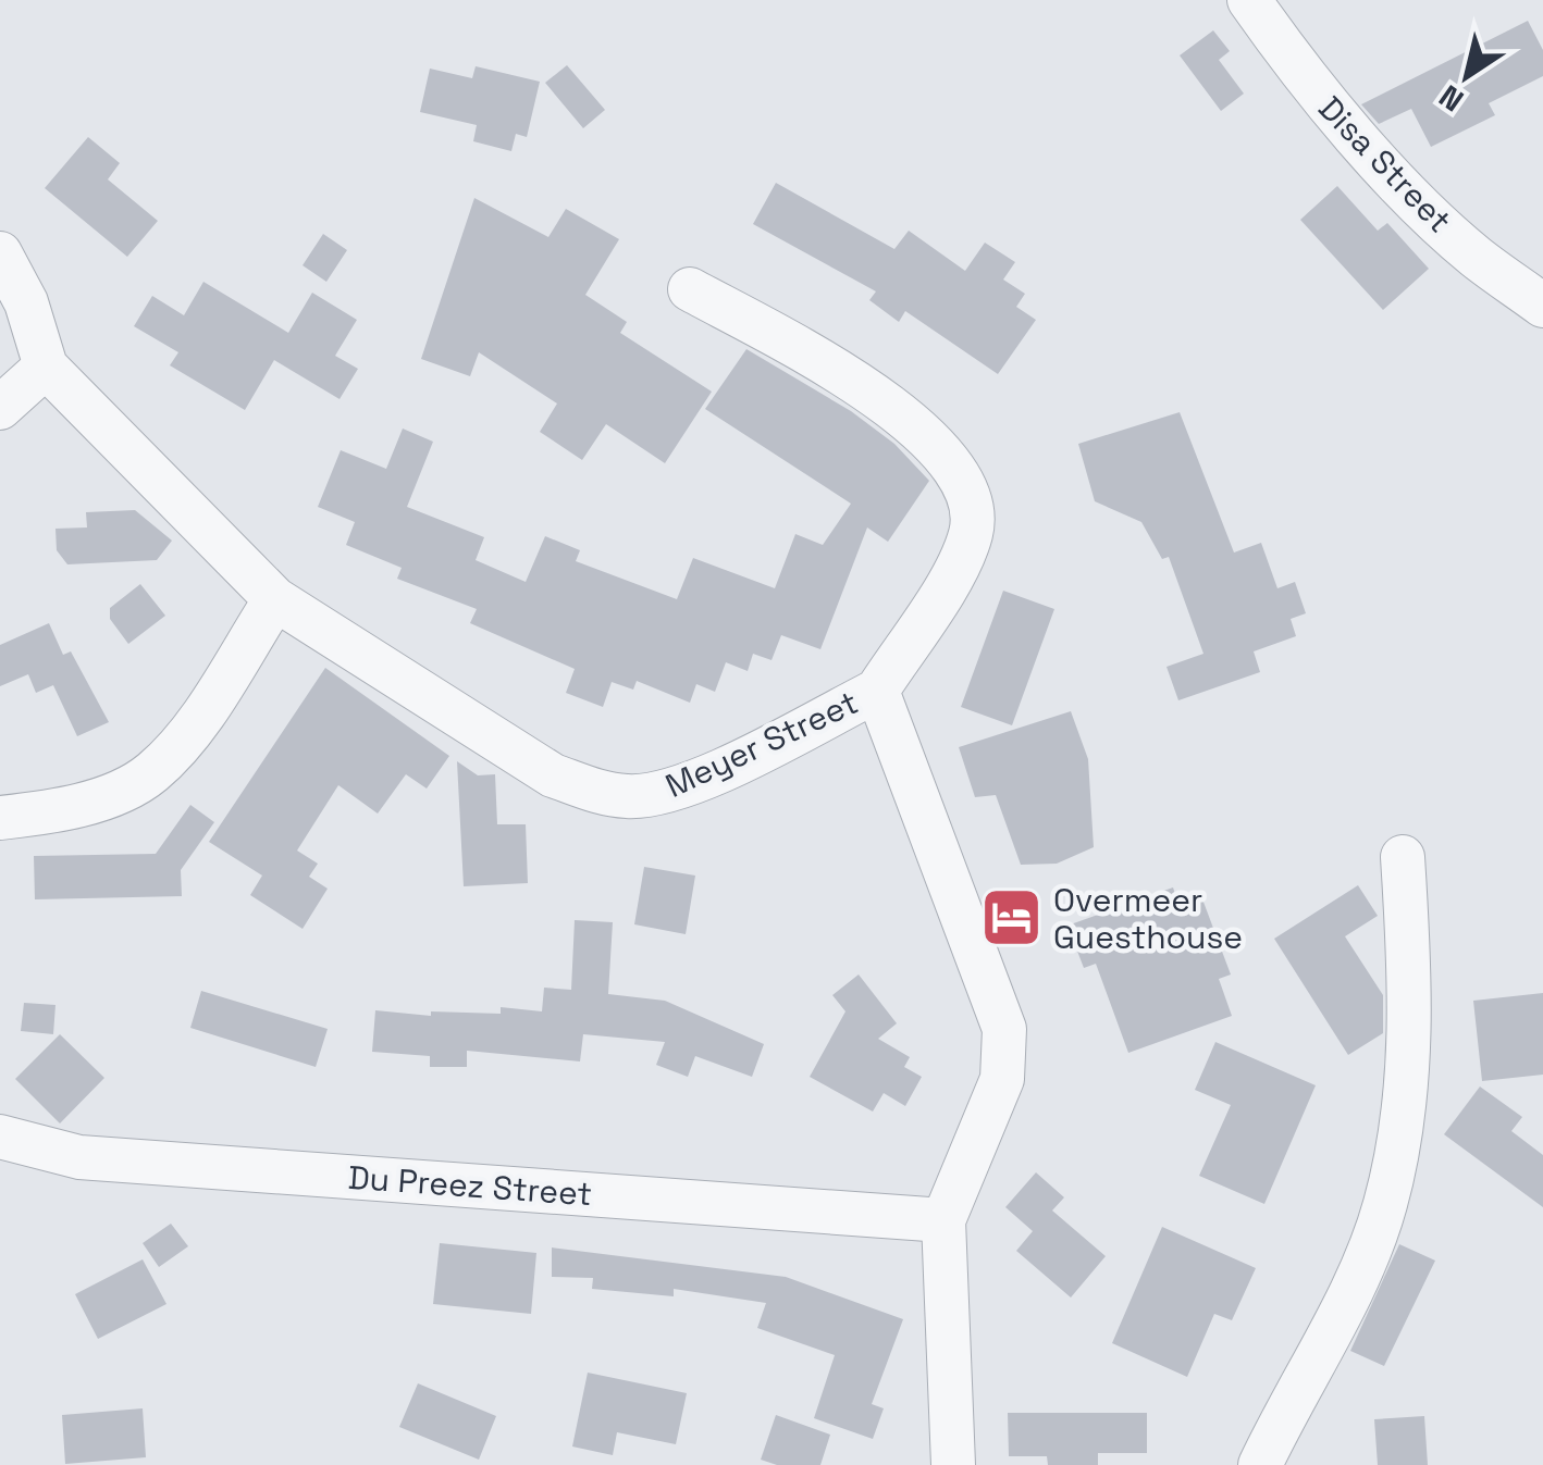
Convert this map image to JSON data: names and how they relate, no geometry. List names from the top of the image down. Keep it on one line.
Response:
{"streets":{"street":["Disa Street","Meyer Street","Du Preez Street"]},"crossings":[["Meyer Street","Du Preez Street"]],"places":{"hotel":["Overmeer Guesthouse"]},"north":"bottom left"}
